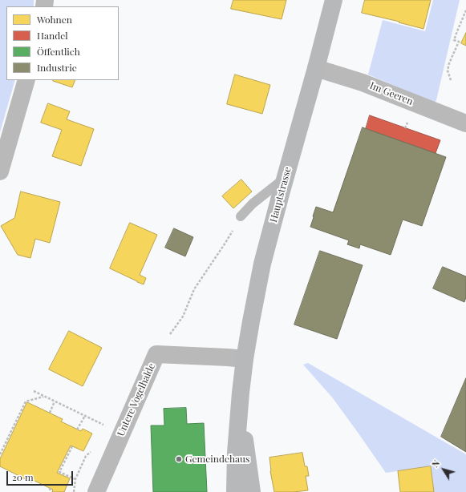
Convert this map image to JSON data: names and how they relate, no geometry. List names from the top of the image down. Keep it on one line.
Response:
{"streets":{"main road":["Hauptstrasse"],"street":["Im Geeren","Untere Vogelhalde"]},"crossings":[["Im Geeren","Hauptstrasse"],["Hauptstrasse","Untere Vogelhalde"]],"places":["Gemeindehaus"],"legend":["Wohnen","Handel","Öffentlich","Industrie"],"scale_bar":"20 m","north":"top left"}
